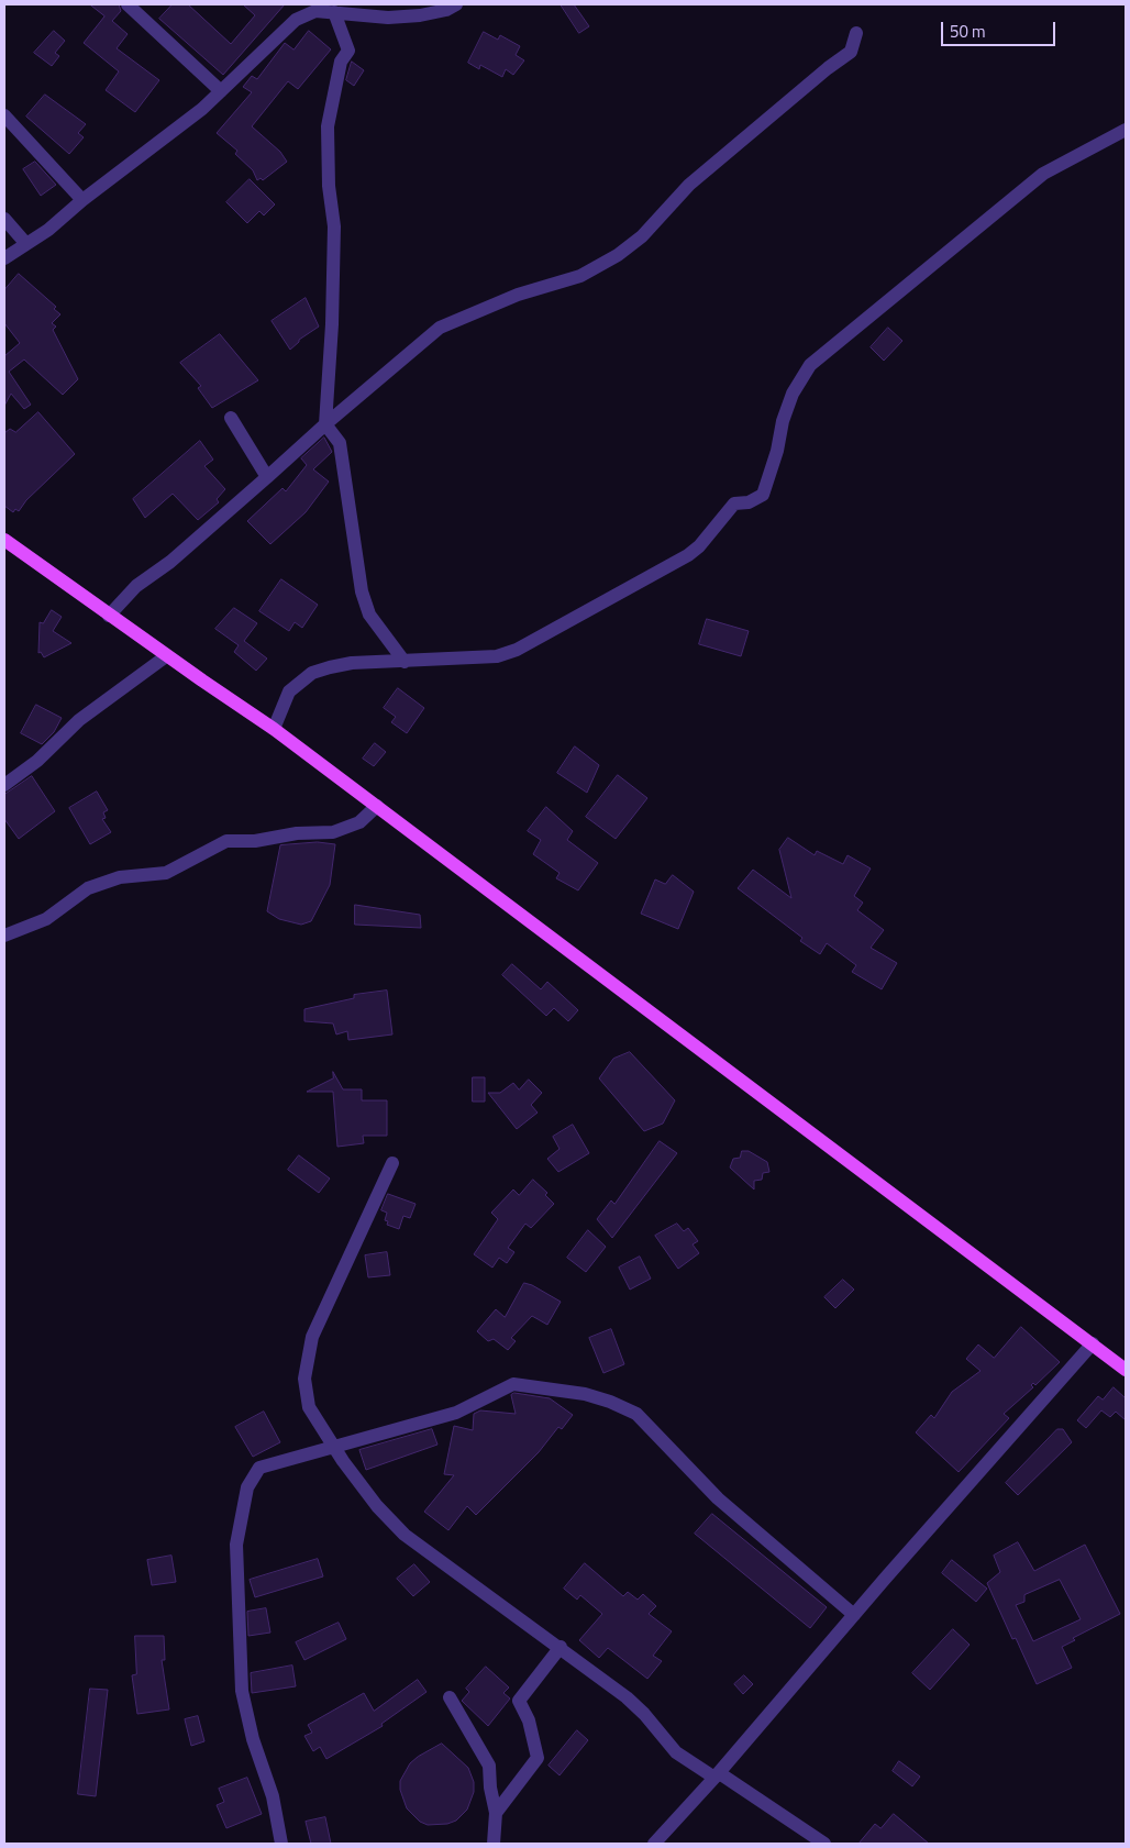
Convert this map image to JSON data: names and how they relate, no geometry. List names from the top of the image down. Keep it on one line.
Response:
{"scale_bar":"50 m"}
